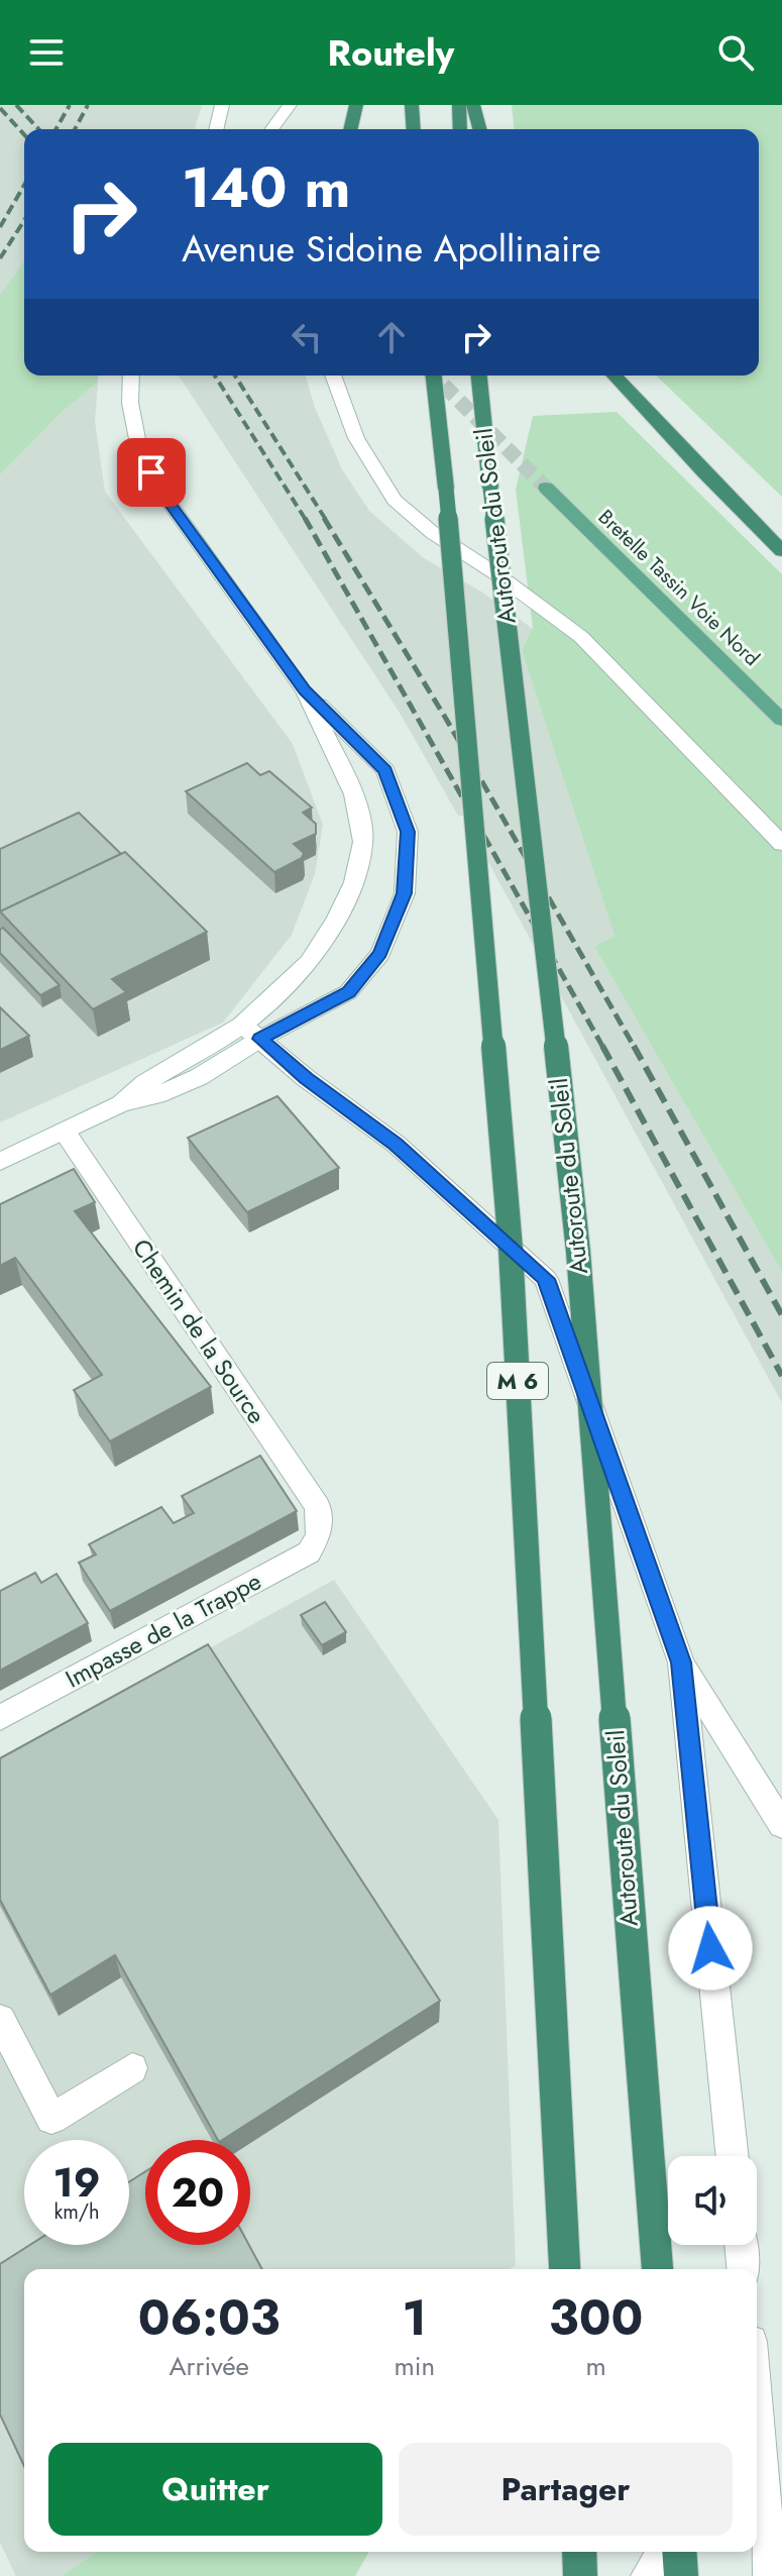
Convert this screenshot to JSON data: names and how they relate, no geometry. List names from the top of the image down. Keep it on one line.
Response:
{"streets":{"highway":["Autoroute du Soleil","M 6"],"main road":["Bretelle Tassin Voie Nord","Chemin de la Source","Impasse de la Trappe"]},"crossings":[["Chemin de la Source","Impasse de la Trappe"]],"page":{"header":"Routely","turn":["140 m","Avenue Sidoine Apollinaire"],"speed":"19 km/h","limit":"20","eta":["06:03","Arrivée","1","min","300","m"],"buttons":["Quitter","Partager"]}}
